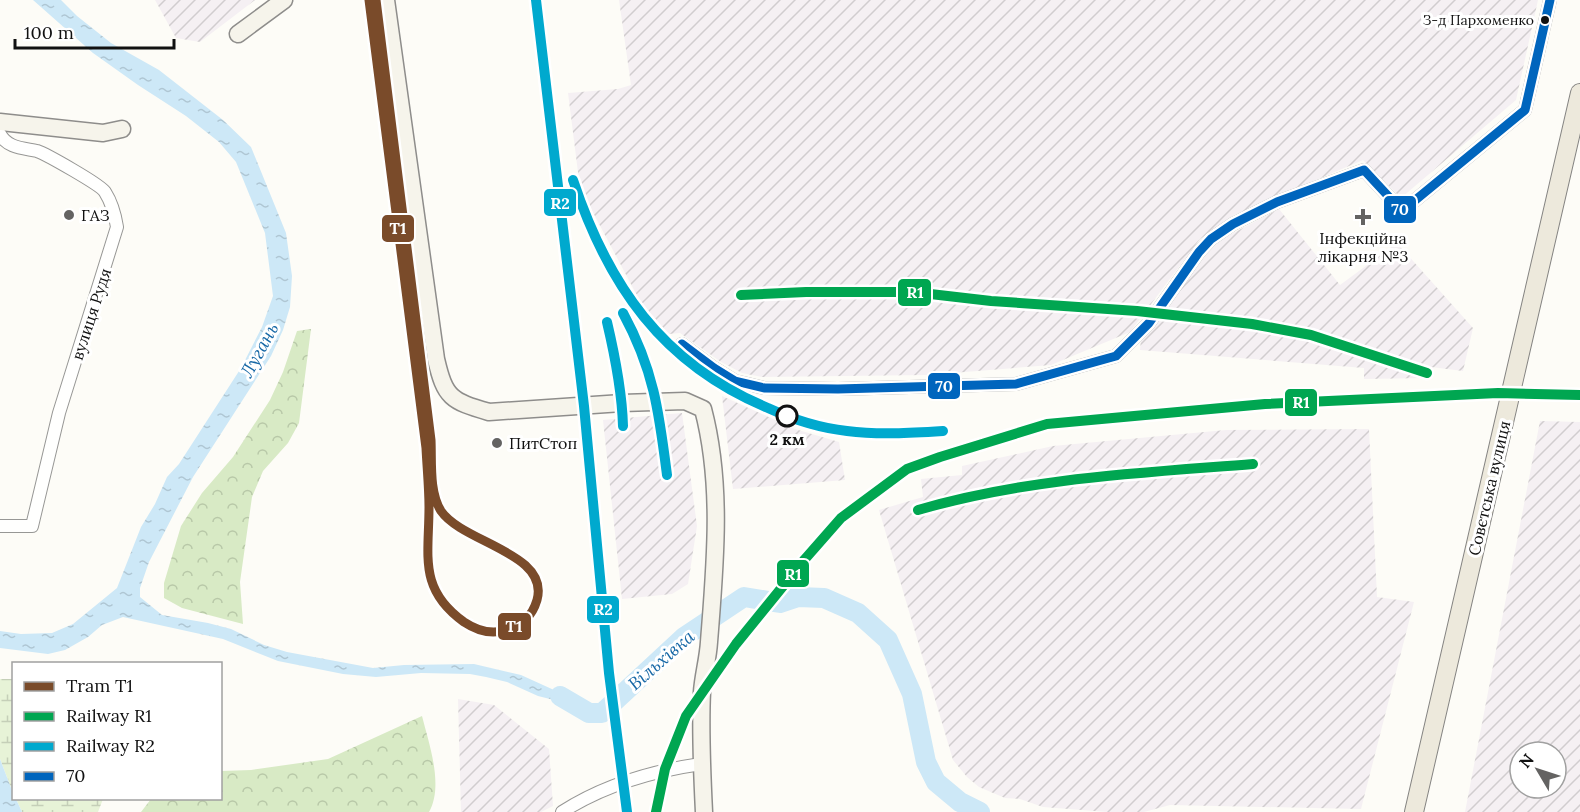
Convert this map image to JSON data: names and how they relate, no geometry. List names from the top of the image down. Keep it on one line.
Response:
{"streets":{"main road":["Совєтська вулиця"],"street":["вулиця Рудя"]},"water":["Лугань","Вільхівка"],"places":{"other":["З-д Пархоменко","ГАЗ","2 км","ПитСтоп"],"health":["Інфекційна лікарня №3"]},"lines":["tram line T1","rail line R2","transit line 70","rail line R1"],"legend":["Tram T1","Railway R1","Railway R2","70"],"scale_bar":"100 m","north":"top left"}
